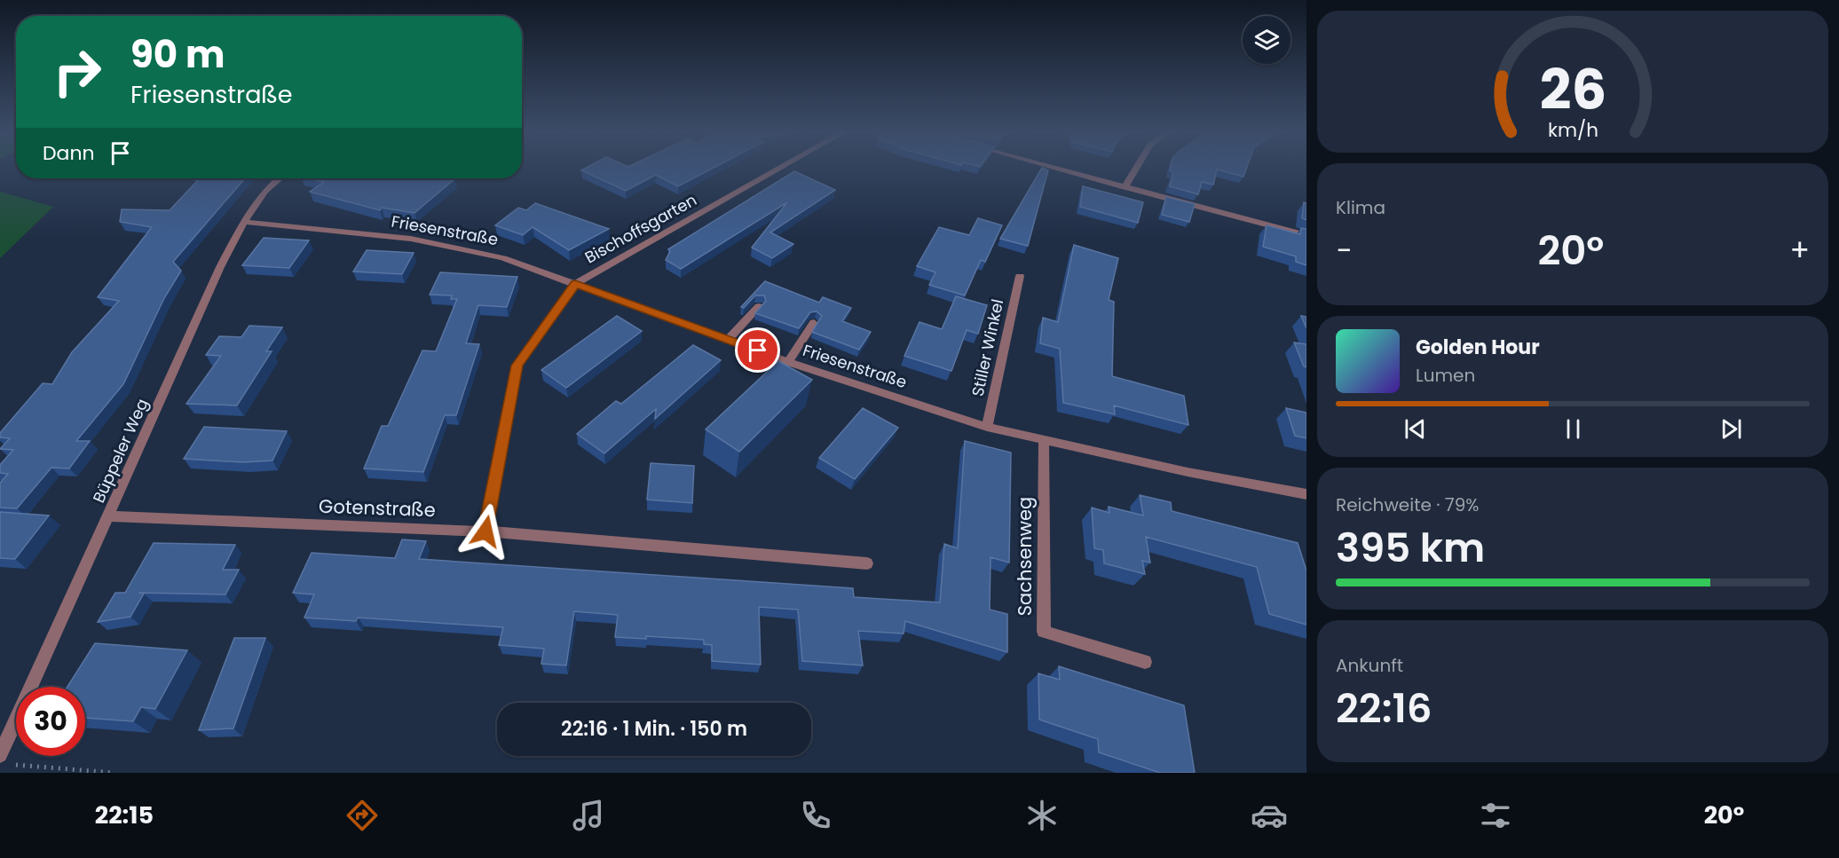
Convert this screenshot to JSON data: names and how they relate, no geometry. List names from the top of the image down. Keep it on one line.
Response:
{"streets":{"street":["Bischoffsgarten","Friesenstraße","Stiller Winkel","Büppeler Weg","Gotenstraße","Sachsenweg"]},"crossings":[["Bischoffsgarten","Friesenstraße"],["Bischoffsgarten","Gotenstraße"],["Friesenstraße","Stiller Winkel"],["Friesenstraße","Büppeler Weg"],["Friesenstraße","Sachsenweg"],["Büppeler Weg","Gotenstraße"]],"page":{"turn":["90 m","Friesenstraße"],"then":"Dann","tile":["Klima",["Reichweite · 79%","395 km"],["Ankunft","22:16"]],"heat":["−","20°","+"],"song":["Golden Hour","Lumen"],"limit":"30","trip":"22:16 · 1 Min. · 150 m","tabs":["22:15","20°"],"gauge":["26","km/h"]}}
